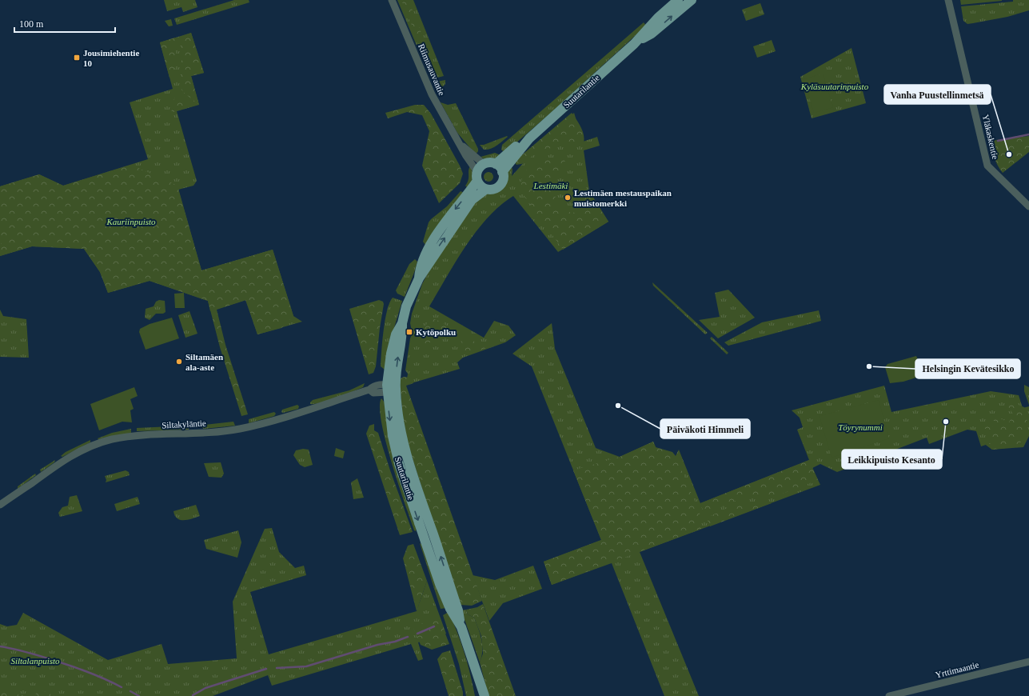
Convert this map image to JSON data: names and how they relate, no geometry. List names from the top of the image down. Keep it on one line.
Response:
{"streets":{"main road":["Suutarilantie"],"street":["Riimusauvantie","Yläkaskentie","Siltakyläntie","Yrttimaantie"]},"crossings":[["Riimusauvantie","Suutarilantie"],["Suutarilantie","Siltakyläntie"]],"parks":["Kyläsuutarinpuisto","Lestimäki","Kauriinpuisto","Töyrynummi","Siltalanpuisto"],"places":{"transit":["Jousimiehentie 10","Kytöpolku"],"other":["Vanha Puustellinmetsä","Lestimäen mestauspaikan muistomerkki","Siltamäen ala-aste","Helsingin Kevätesikko","Päiväkoti Himmeli","Leikkipuisto Kesanto"]},"scale_bar":"100 m"}
